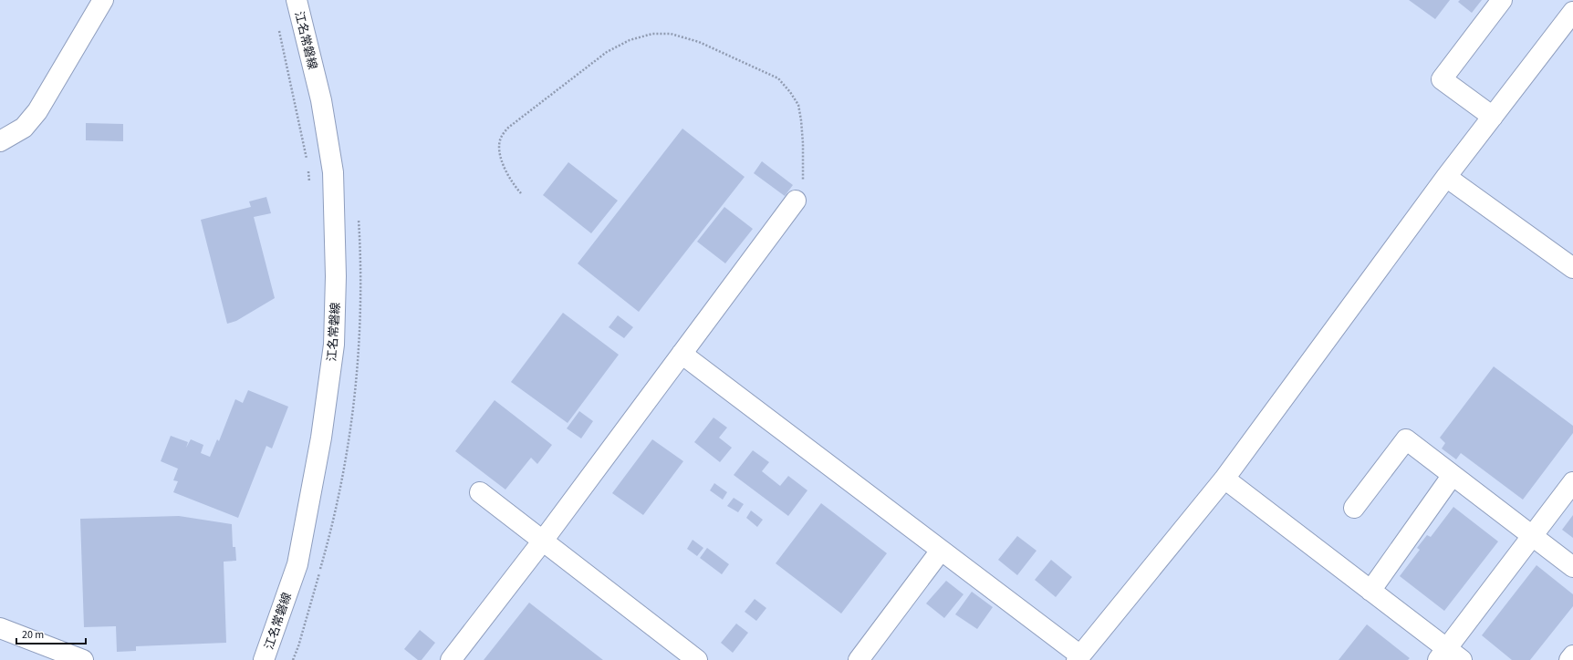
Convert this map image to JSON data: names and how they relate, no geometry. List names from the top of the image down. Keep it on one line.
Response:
{"streets":{"street":["江名常磐線"]},"scale_bar":"20 m"}
